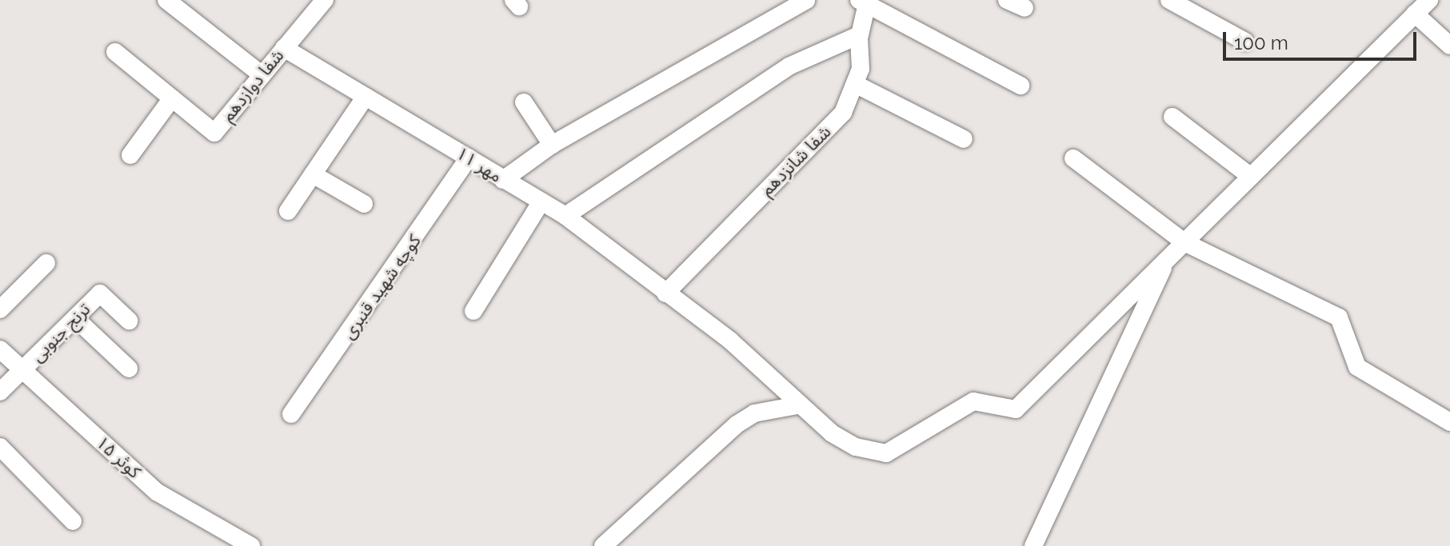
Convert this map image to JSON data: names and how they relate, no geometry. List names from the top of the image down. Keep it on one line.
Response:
{"streets":{"street":["شفا دوازدهم","شفا شانزدهم","مهر ۱۱","کوچه شهید قنبری","ترنج جنوبی","کوثر ۱۵"]},"crossings":[["شفا دوازدهم","مهر ۱۱"],["شفا شانزدهم","مهر ۱۱"],["مهر ۱۱","کوچه شهید قنبری"],["ترنج جنوبی","کوثر ۱۵"]],"scale_bar":"100 m"}
